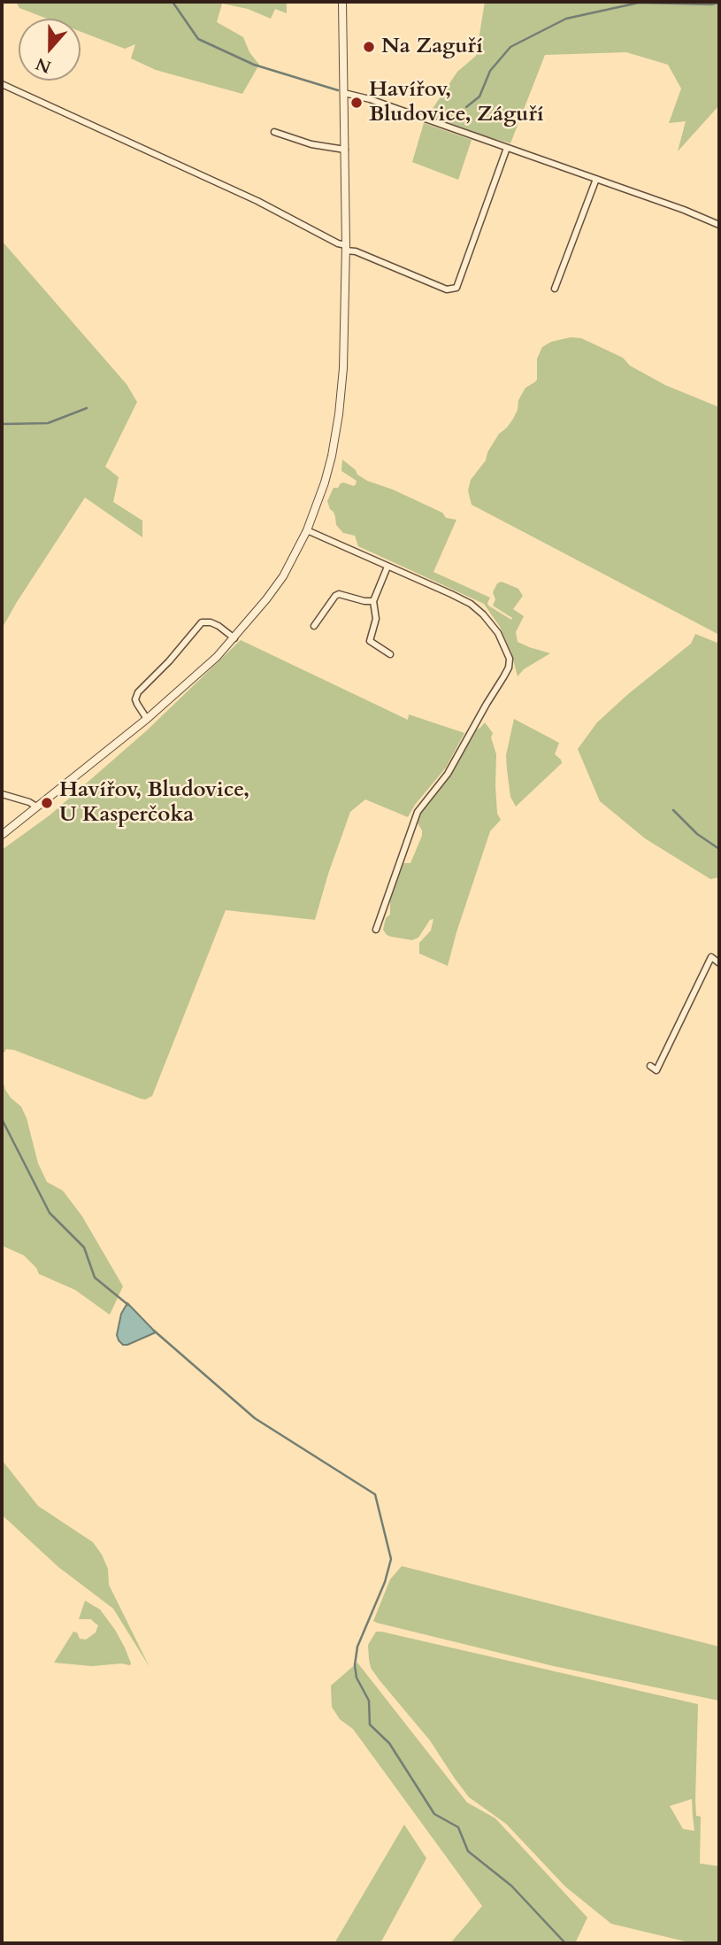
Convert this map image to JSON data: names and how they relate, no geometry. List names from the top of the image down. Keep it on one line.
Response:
{"places":["Na Zaguří","Havířov, Bludovice, Záguří","Havířov, Bludovice, U Kasperčoka"],"north":"bottom"}
